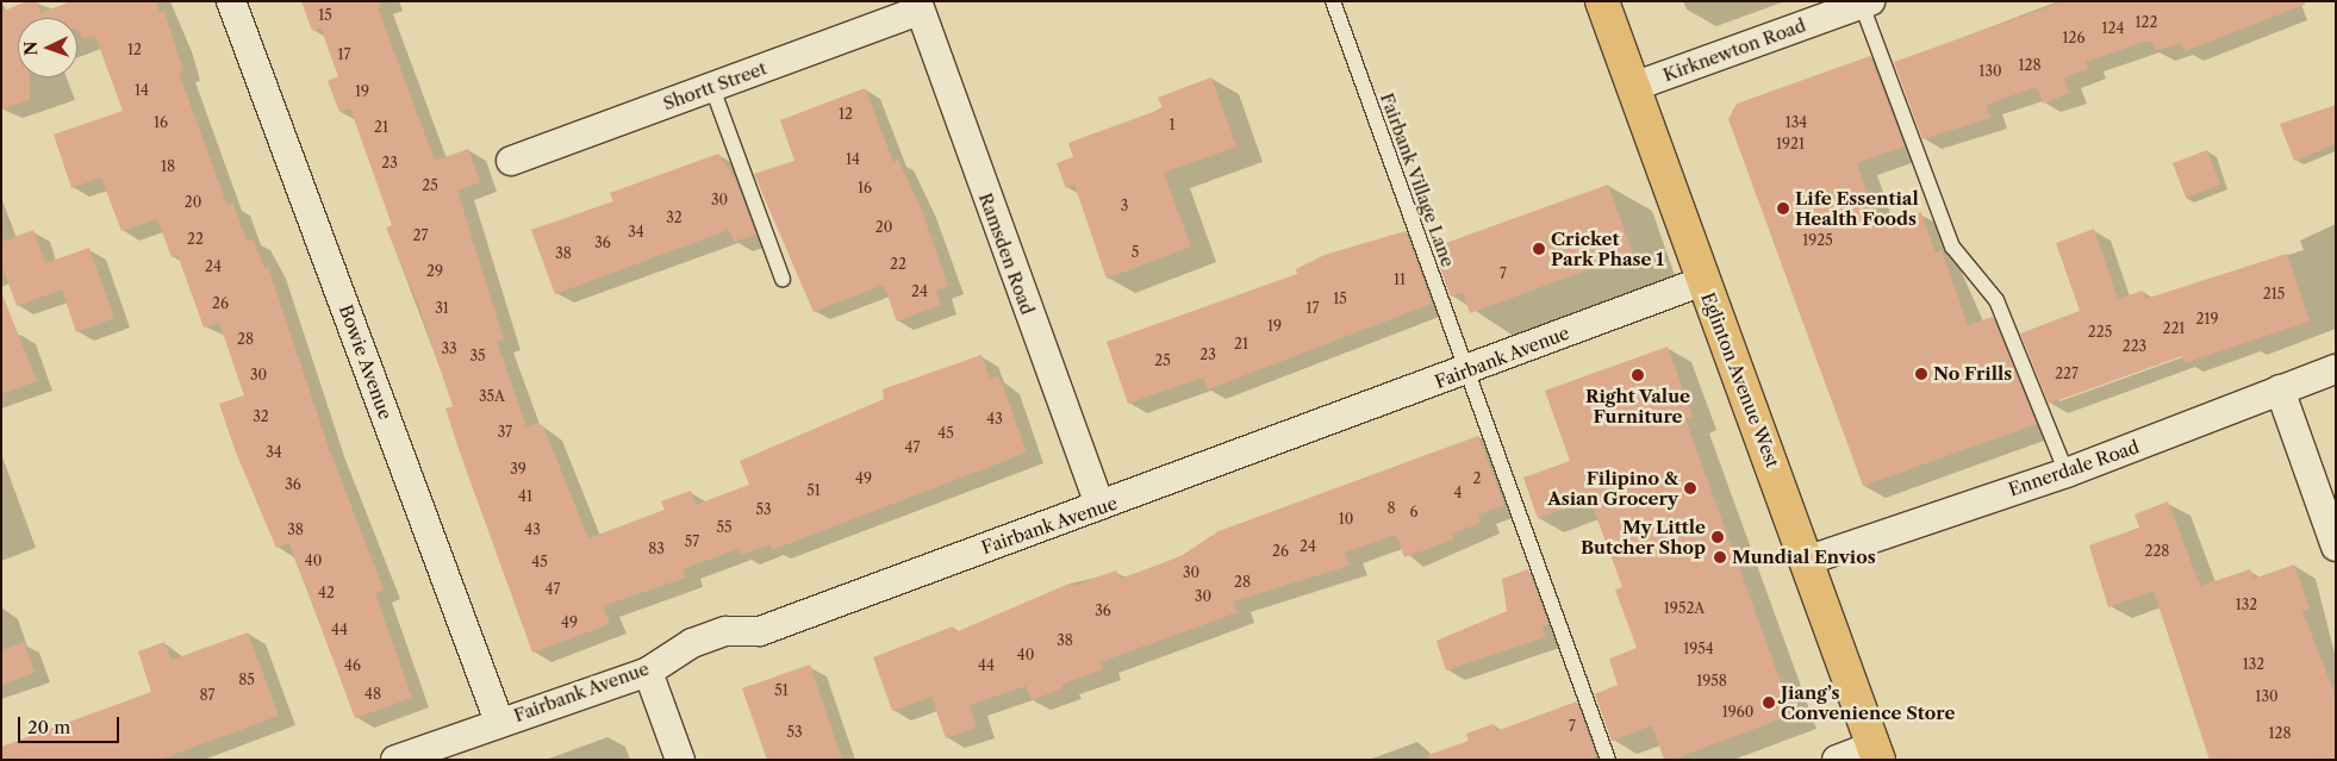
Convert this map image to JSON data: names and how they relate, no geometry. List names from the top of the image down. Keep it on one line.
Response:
{"streets":{"main road":["Eglinton Avenue West"],"street":["Kirknewton Road","Shortt Street","Ramsden Road","Fairbank Avenue","Bowie Avenue","Ennerdale Road"],"lane":["Fairbank Village Lane"]},"crossings":[["Kirknewton Road","Eglinton Avenue West"],["Shortt Street","Ramsden Road"],["Fairbank Village Lane","Fairbank Avenue"],["Ramsden Road","Fairbank Avenue"],["Fairbank Avenue","Bowie Avenue"],["Fairbank Avenue","Eglinton Avenue West"],["Eglinton Avenue West","Ennerdale Road"]],"places":["Life Essential Health Foods","Cricket Park Phase 1","No Frills","Right Value Furniture","Filipino & Asian Grocery","My Little Butcher Shop","Mundial Envios","Jiang’s Convenience Store"],"house_numbers":["15","122","124","126","12","17","128","130","14","19","12","16","134","1","21","1921","14","23","18","25","16","30","20","3","32","20","34","27","22","1925","36","5","38","22","24","29","7","11","24","215","15","26","31","17","219","19","221","225","28","21","223","33","23","35","25","227","30","35A","32","43","37","45","47","34","39","49","2","36","51","4","41","8","53","6","10","55","38","43","57","24","83","26","228","40","45","30","28","47","42","30","132","1952A","36","49","44","38","1954","40","132","46","44","85","1958","51","48","87","130","1960","7","53","128"],"scale_bar":"20 m","north":"left"}
